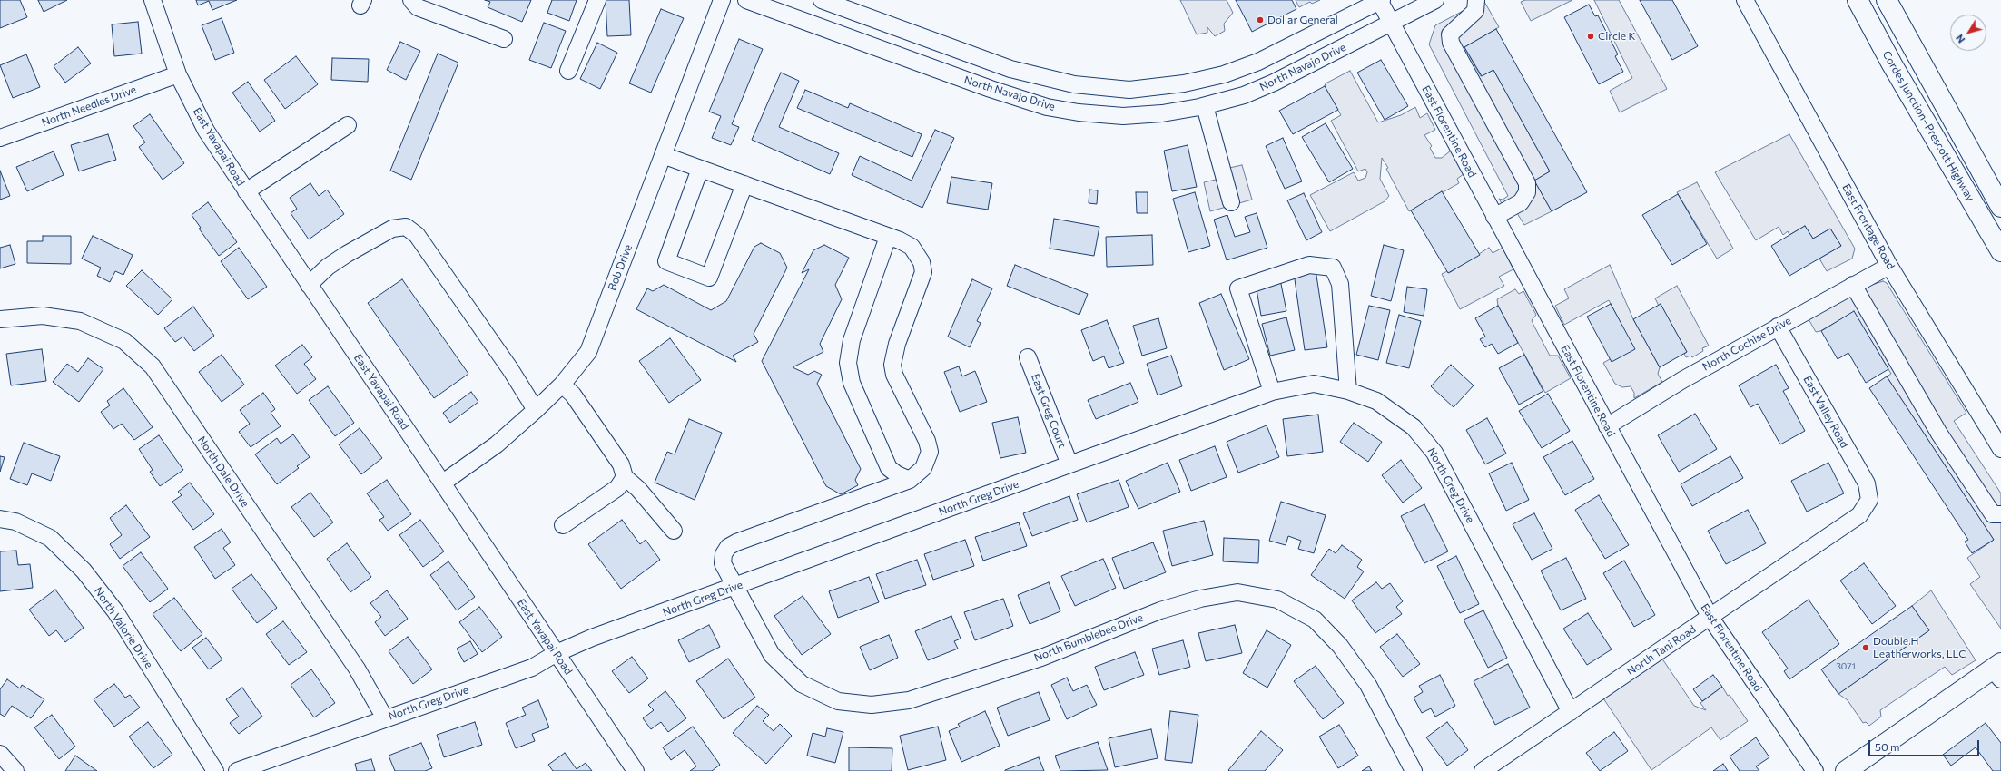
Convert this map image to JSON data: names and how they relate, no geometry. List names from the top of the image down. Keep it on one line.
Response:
{"streets":{"main road":["Cordes Junction–Prescott Highway"],"street":["North Navajo Drive","North Needles Drive","East Florentine Road","East Yavapai Road","East Frontage Road","Bob Drive","North Cochise Drive","East Greg Court","East Valley Road","North Dale Drive","North Greg Drive","North Valorie Drive","North Bumblebee Drive","North Tani Road"]},"crossings":[["North Navajo Drive","East Florentine Road"],["North Needles Drive","East Yavapai Road"],["East Florentine Road","North Cochise Drive"],["East Florentine Road","North Tani Road"],["East Yavapai Road","Bob Drive"],["East Yavapai Road","North Greg Drive"],["East Frontage Road","North Cochise Drive"],["North Cochise Drive","East Valley Road"],["East Greg Court","North Greg Drive"],["East Valley Road","North Tani Road"],["North Dale Drive","North Greg Drive"],["North Greg Drive","North Bumblebee Drive"],["North Greg Drive","North Tani Road"]],"places":["Dollar General","Circle K","Double H Leatherworks, LLC"],"house_numbers":["3071"],"scale_bar":"50 m","north":"bottom left"}
